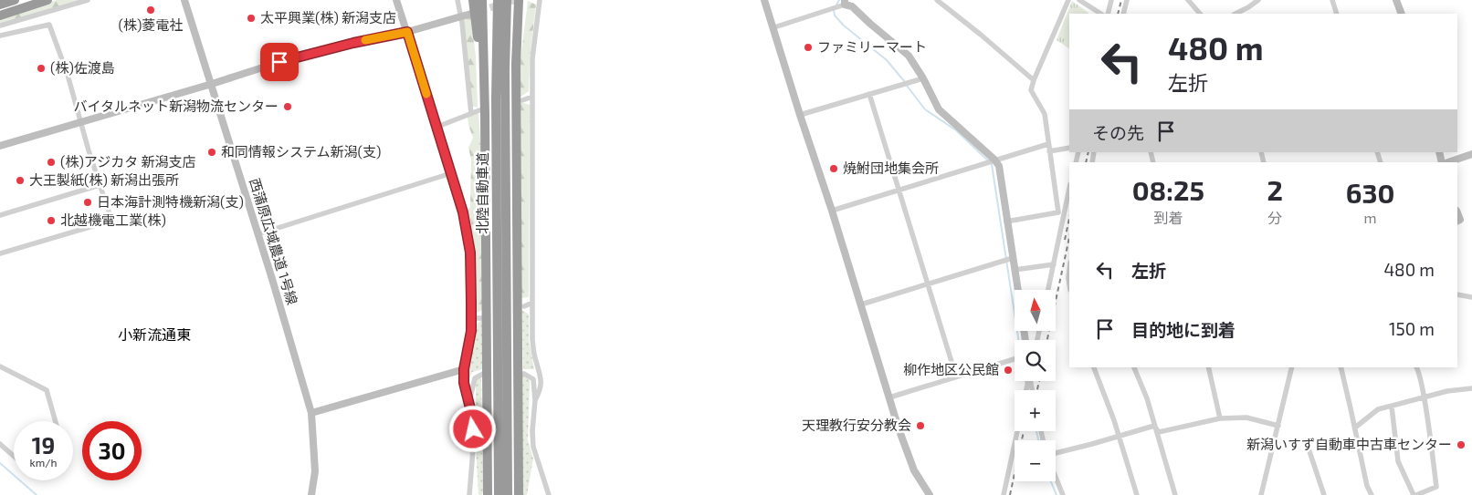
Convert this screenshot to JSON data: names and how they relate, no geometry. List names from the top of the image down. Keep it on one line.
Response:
{"streets":{"highway":["北陸自動車道"],"street":["西蒲原広域農道 1号線"]},"districts":["小新流通東"],"places":["(株)菱電社","太平興業(株) 新潟支店","ファミリーマート","(株)佐渡島","バイタルネット新潟物流センター","和同情報システム新潟(支)","(株)アジカタ 新潟支店","焼鮒団地集会所","大王製紙(株) 新潟出張所","日本海計測特機新潟(支)","北越機電工業(株)","柳作地区公民館","天理教行安分教会","新潟いすず自動車中古車センター"],"north":"top","page":{"turn":["480 m","左折"],"then":"その先","eta":["08:25","到着","2","分","630","m"],"list":[{"name":"左折","value":"480 m"},{"name":"目的地に到着","value":"150 m"}],"map_buttons":["+","−"],"speed":"19 km/h","limit":"30"}}
